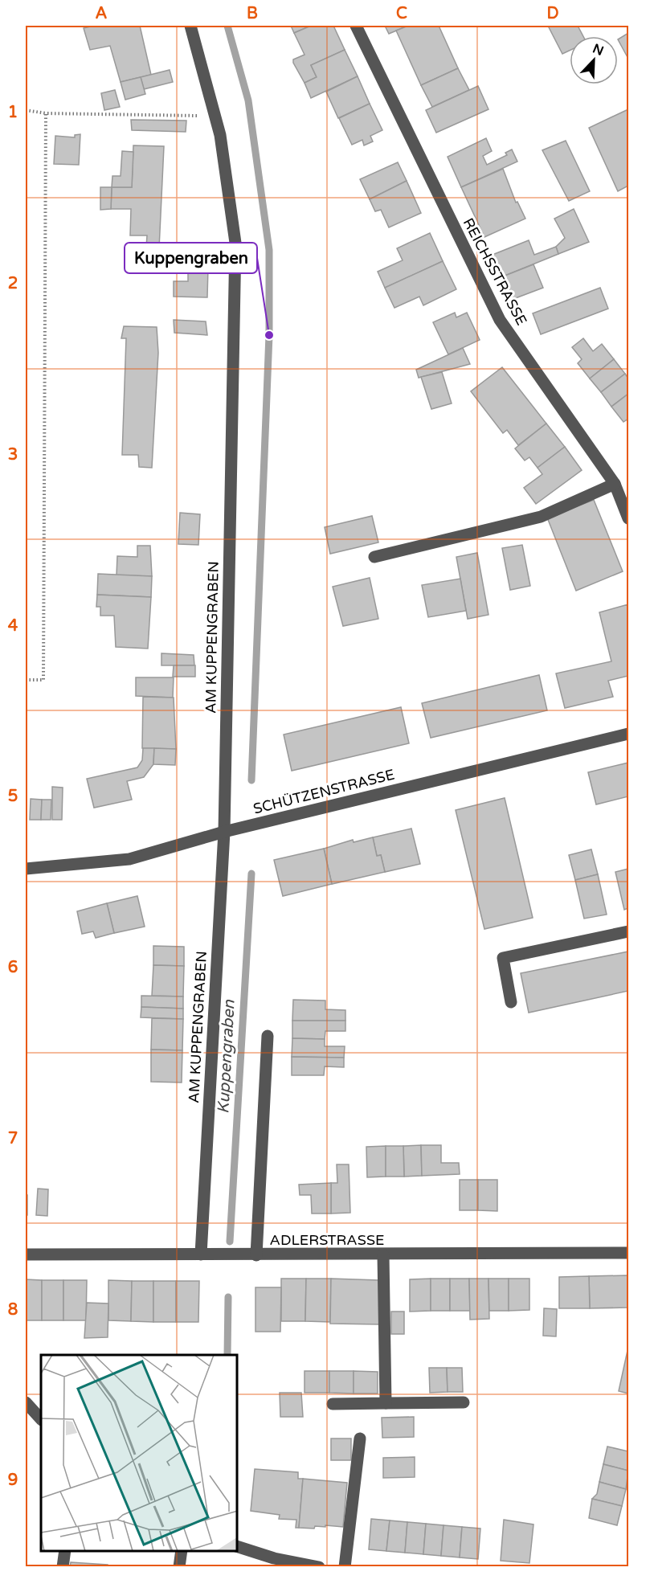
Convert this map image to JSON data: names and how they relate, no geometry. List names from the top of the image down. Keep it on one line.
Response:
{"streets":{"street":["REICHSSTRASSE","AM KUPPENGRABEN","SCHÜTZENSTRASSE","ADLERSTRASSE"]},"crossings":[["AM KUPPENGRABEN","SCHÜTZENSTRASSE"],["AM KUPPENGRABEN","ADLERSTRASSE"]],"water":["Kuppengraben"],"places":["Kuppengraben"],"north":"top right","grid":{"columns":["A","B","C","D"],"rows":["1","2","3","4","5","6","7","8","9"]}}
